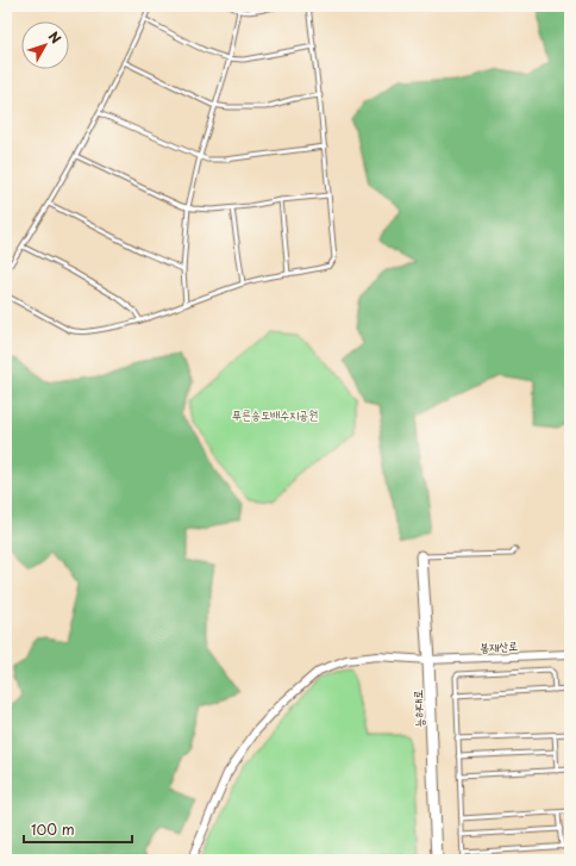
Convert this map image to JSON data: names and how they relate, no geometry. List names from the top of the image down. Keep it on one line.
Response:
{"streets":{"main road":["능허대로"],"street":["봉재산로"]},"crossings":[["봉재산로","능허대로"]],"parks":["푸른송도배수지공원"],"scale_bar":"100 m","north":"top right"}
